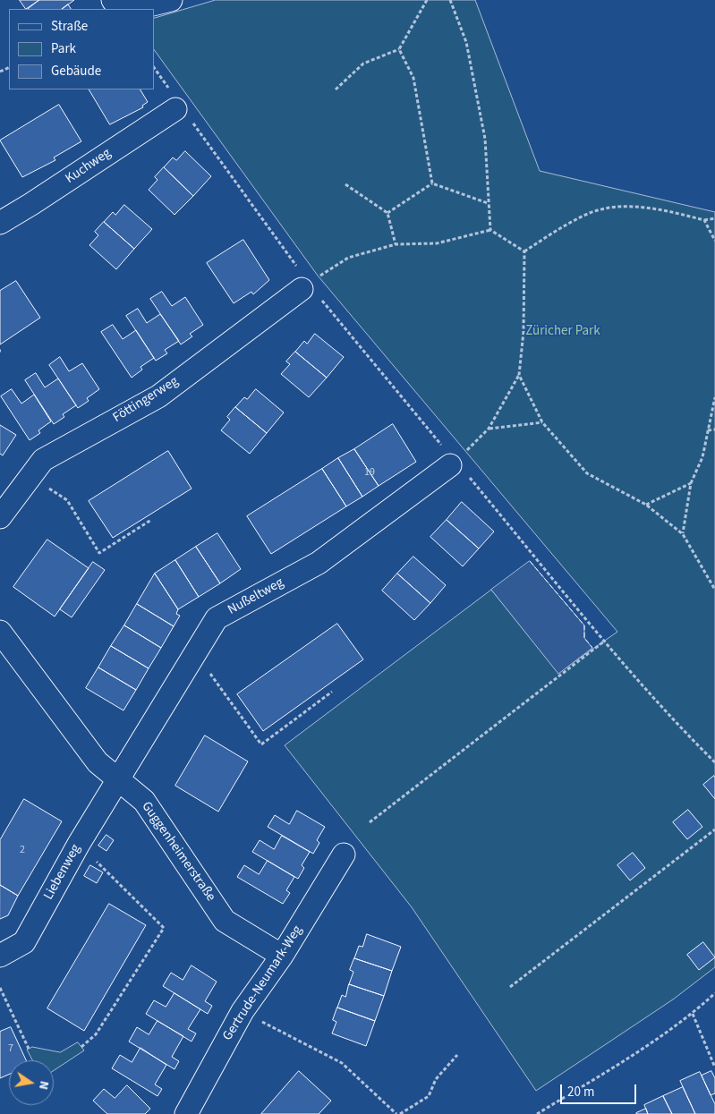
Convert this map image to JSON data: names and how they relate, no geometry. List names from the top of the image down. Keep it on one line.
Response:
{"streets":{"street":["Kuchweg","Föttingerweg","Nußeltweg","Guggenheimerstraße","Liebenweg","Gertrude-Neumark-Weg"]},"crossings":[["Nußeltweg","Guggenheimerstraße"],["Nußeltweg","Liebenweg"],["Guggenheimerstraße","Liebenweg"],["Guggenheimerstraße","Gertrude-Neumark-Weg"]],"parks":["Züricher Park"],"house_numbers":["19","2","7"],"legend":["Straße","Park","Gebäude"],"scale_bar":"20 m","north":"right"}
